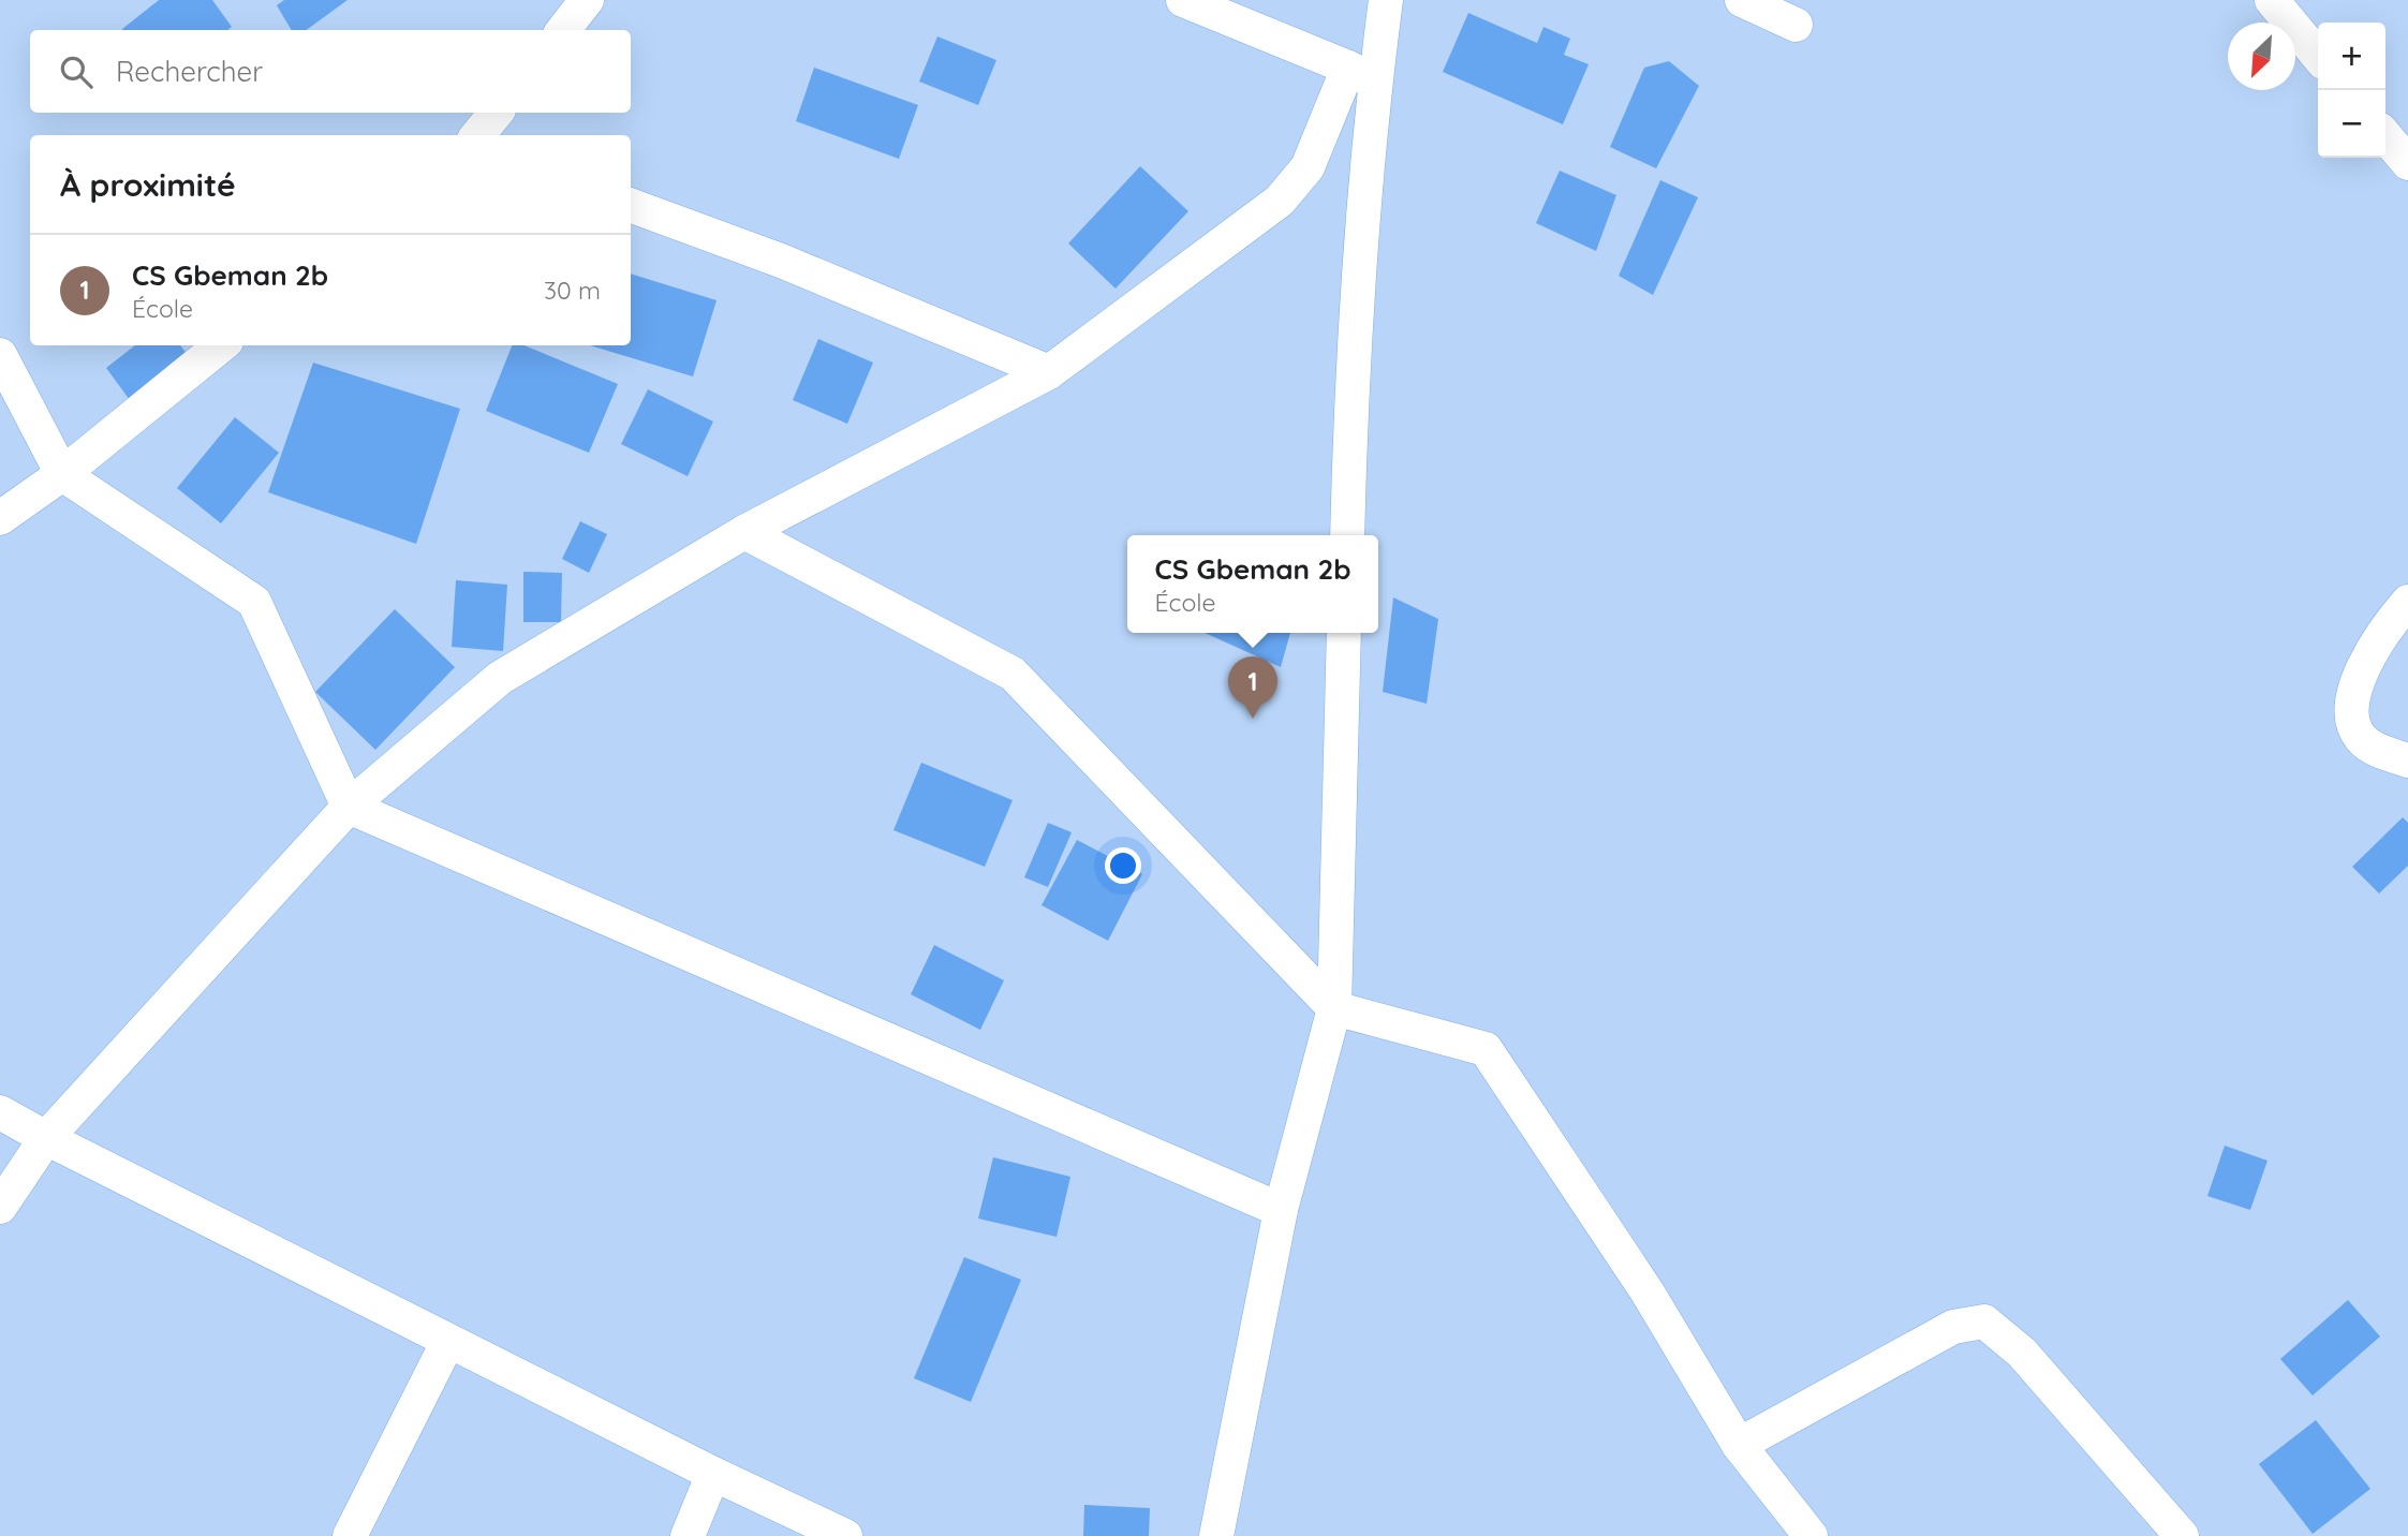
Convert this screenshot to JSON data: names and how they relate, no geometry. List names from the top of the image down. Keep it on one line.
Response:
{"north":"bottom left","page":{"map_buttons":["+","−"],"search":"Rechercher","heading":"À proximité","list":[{"mark":"1","name":"CS Gbeman 2b","note":"École","value":"30 m"}],"popup":["CS Gbeman 2b","École"],"pins":"1"}}
